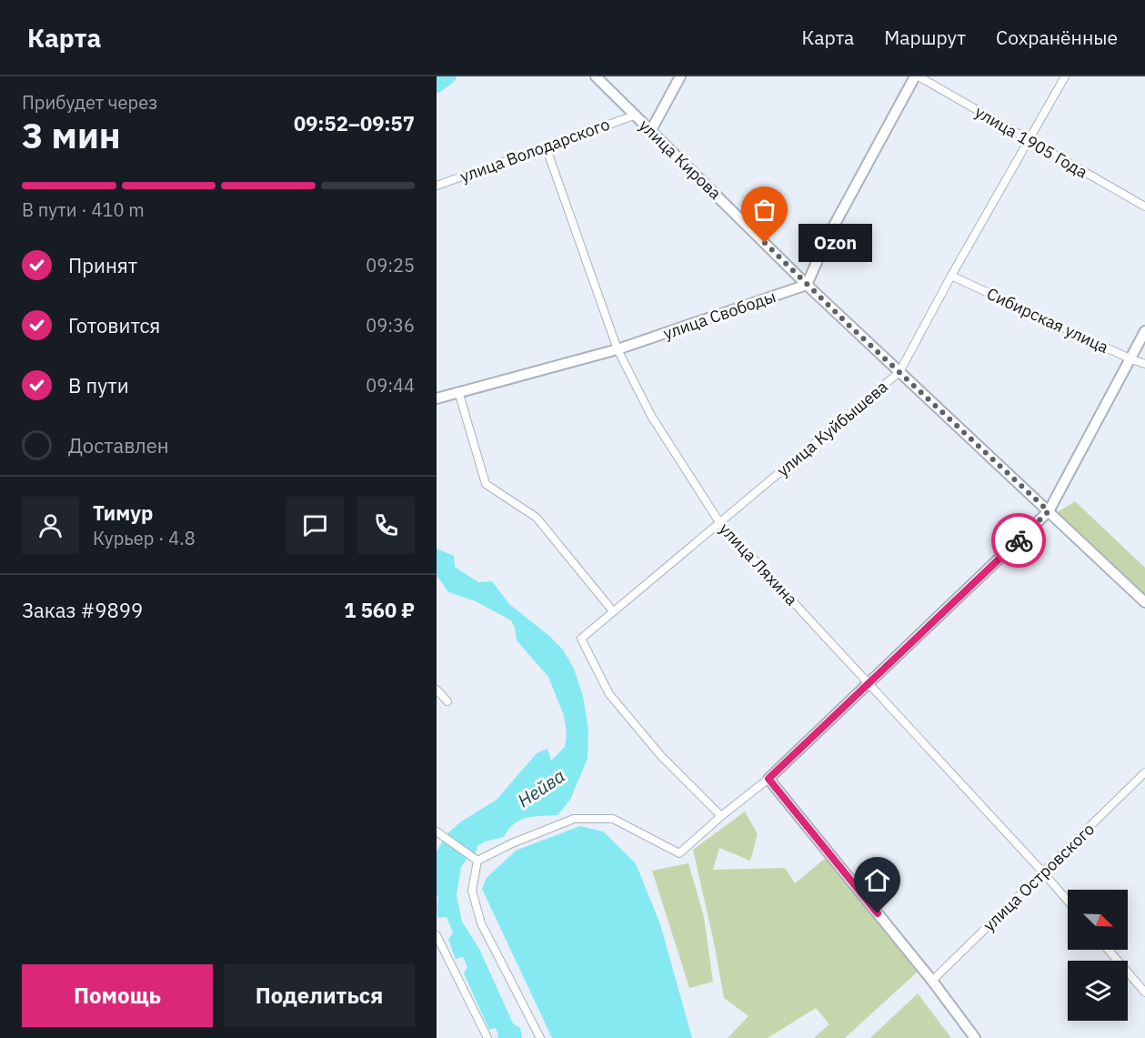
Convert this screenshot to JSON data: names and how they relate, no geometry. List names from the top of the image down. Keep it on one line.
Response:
{"streets":{"main road":["улица Кирова","улица Свободы"],"street":["улица 1905 Года","улица Володарского","Сибирская улица","улица Куйбышева","улица Ляхина","улица Островского"]},"crossings":[["улица 1905 Года","улица Куйбышева"],["улица Володарского","улица Кирова"],["улица Володарского","улица Ляхина"],["улица Кирова","улица Свободы"],["улица Кирова","улица Куйбышева"],["улица Свободы","улица Ляхина"],["Сибирская улица","улица Куйбышева"],["улица Куйбышева","улица Ляхина"],["улица Ляхина","улица Островского"]],"water":["Нейва"],"places":["Ozon"],"north":"bottom right","page":{"header":"Карта","nav":["Карта","Маршрут","Сохранённые"],"heading":["3 мин","Прибудет через","09:52–09:57"],"panel":["Тимур","Курьер · 4.8","Заказ #9899","1 560 ₽"],"bar":"В пути · 410 m","bubble":"Ozon","list":[["Принят","09:25"],["Готовится","09:36"],["В пути","09:44"],"Доставлен"],"buttons":["Помощь","Поделиться"]}}
